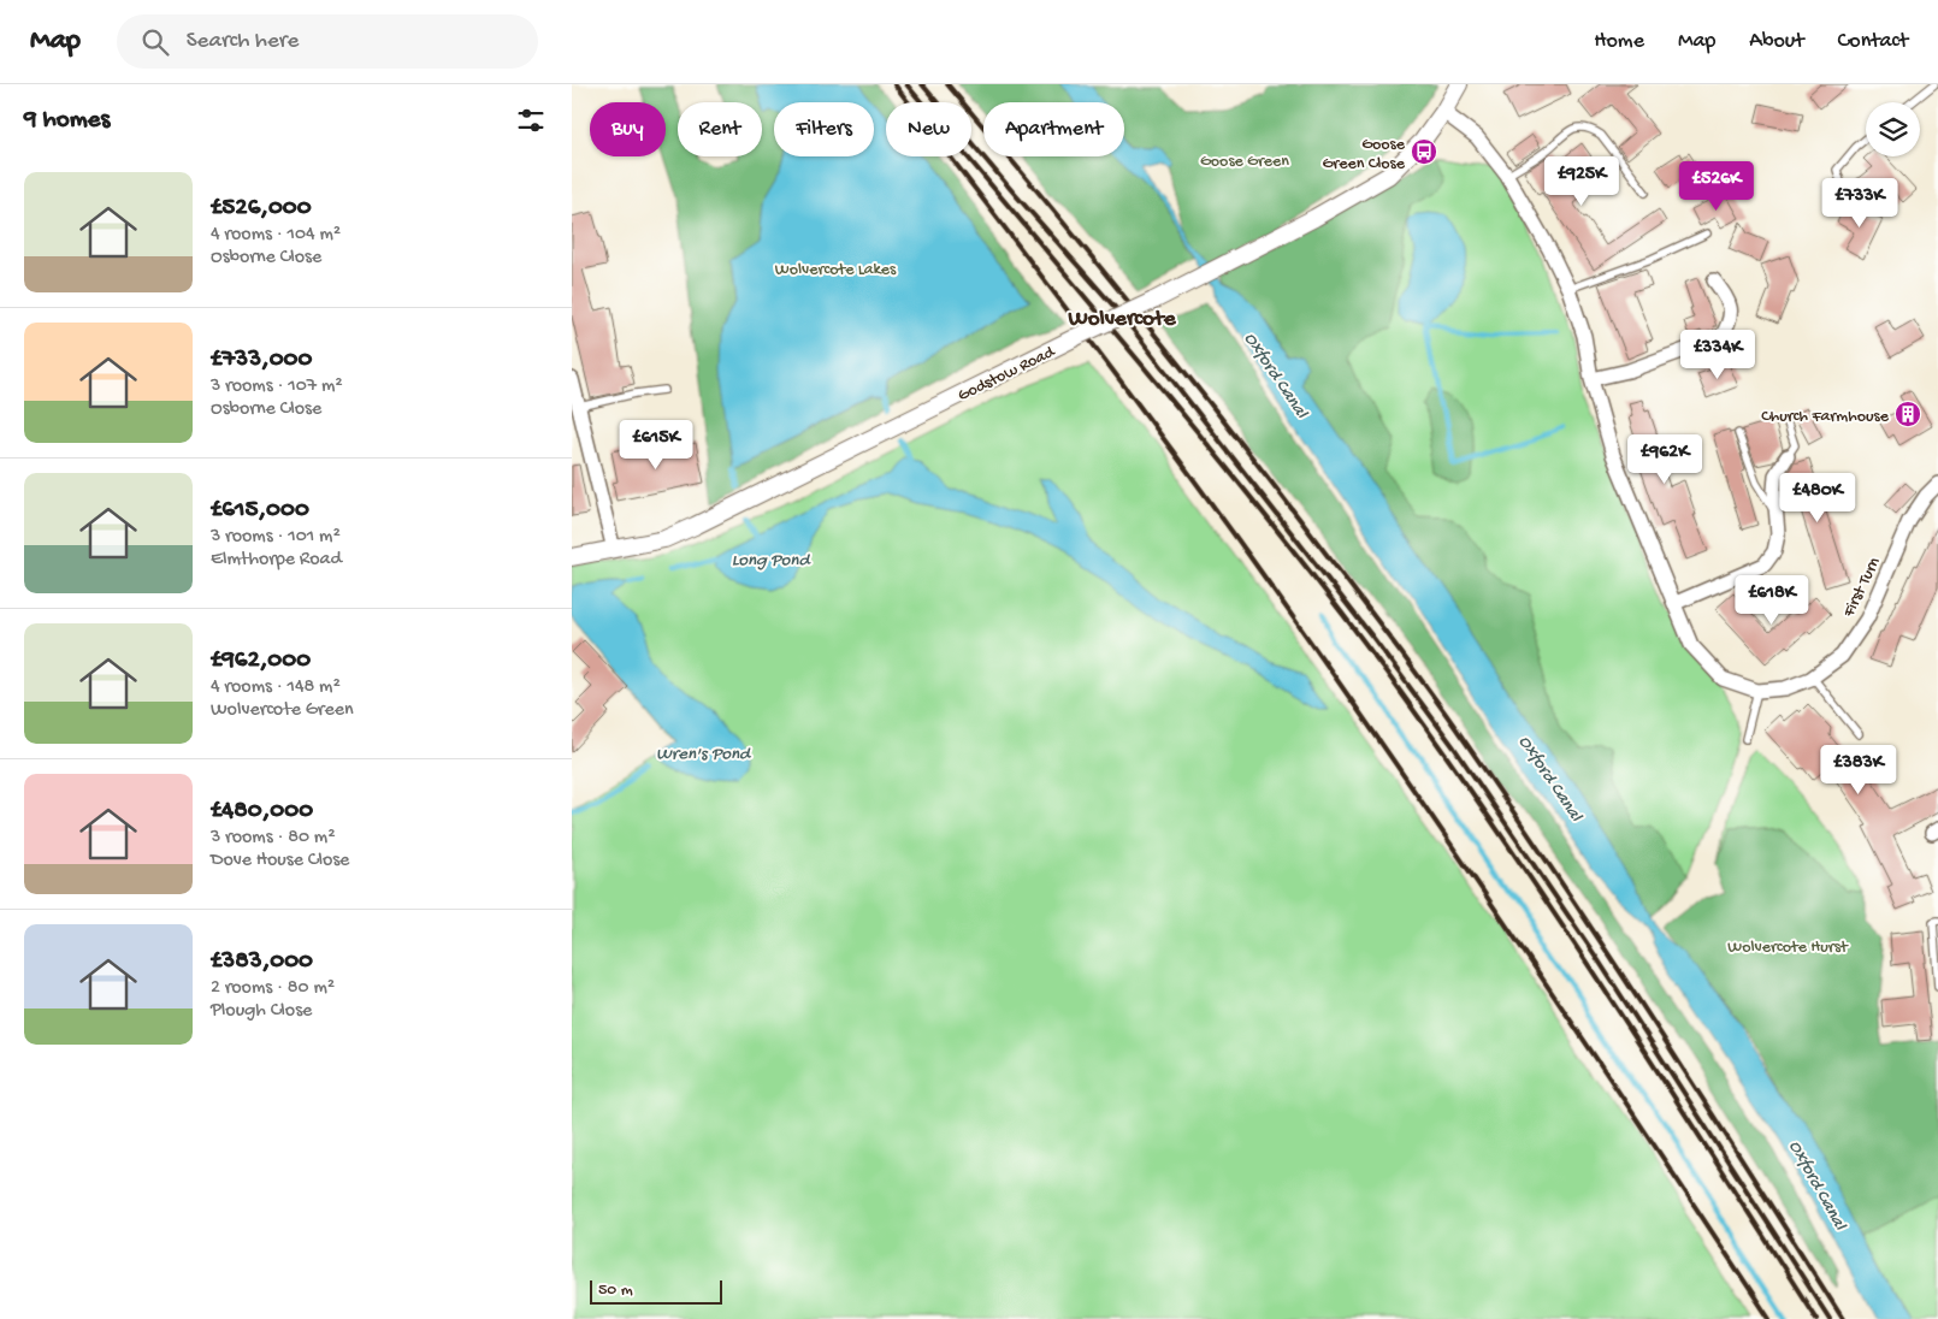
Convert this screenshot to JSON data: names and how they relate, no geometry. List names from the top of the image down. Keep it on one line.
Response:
{"streets":{"street":["Godstow Road","First Turn"]},"districts":["Wolvercote"],"water":["Oxford Canal","Long Pond","Wren's Pond"],"parks":["Goose Green","Wolvercote Lakes","Wolvercote Hurst"],"places":{"bus stop":["Goose Green Close"],"building":["Church Farmhouse"]},"scale_bar":"50 m","page":{"header":"Map","search":"Search here","nav":["Home","Map","About","Contact"],"heading":"9 homes","chip":["Buy","Rent","Filters","New","Apartment"],"list":[{"name":"£526,000","note":"4 rooms · 104 m² · Osborne Close"},{"name":"£733,000","note":"3 rooms · 107 m² · Osborne Close"},{"name":"£615,000","note":"3 rooms · 101 m² · Elmthorpe Road"},{"name":"£962,000","note":"4 rooms · 148 m² · Wolvercote Green"},{"name":"£480,000","note":"3 rooms · 80 m² · Dove House Close"},{"name":"£383,000","note":"2 rooms · 80 m² · Plough Close"}],"price":["£925K","£526K","£733K","£334K","£615K","£962K","£480K","£618K","£383K"],"scale":"50 m"}}
